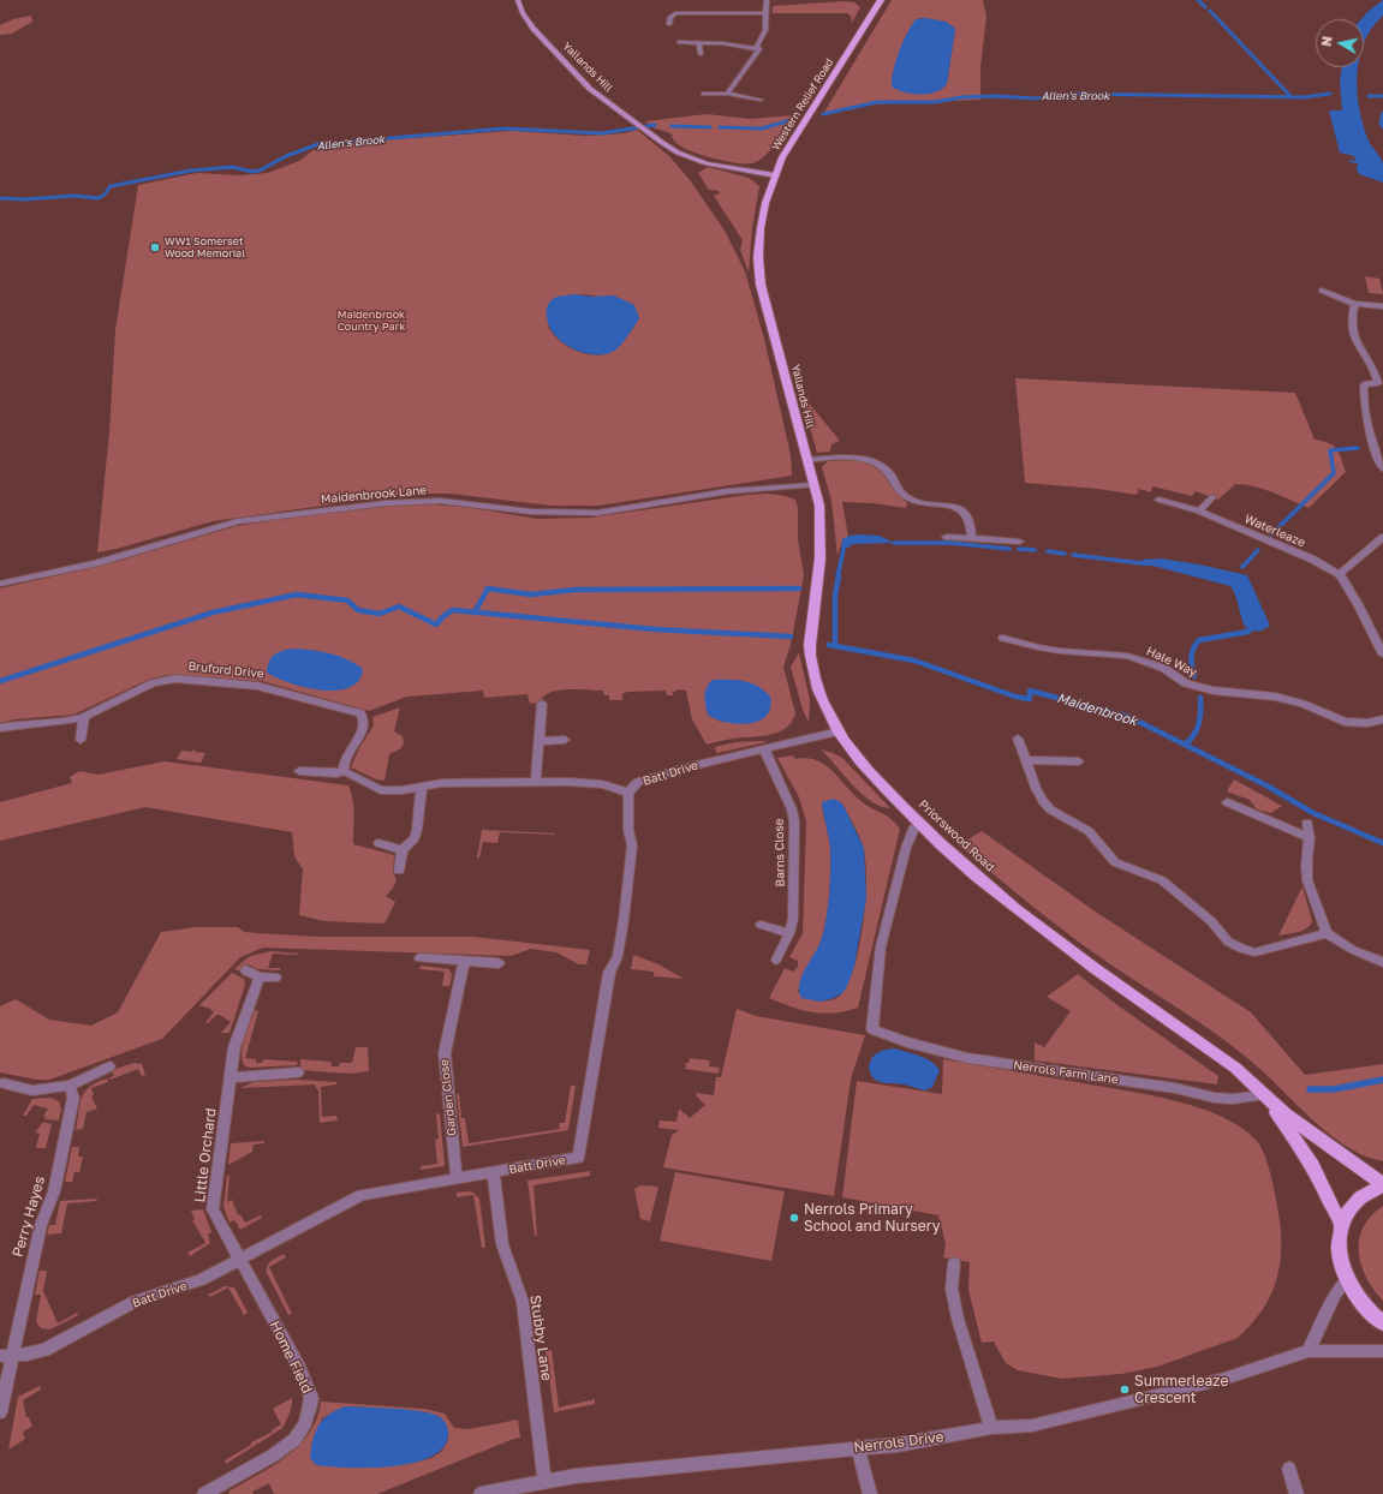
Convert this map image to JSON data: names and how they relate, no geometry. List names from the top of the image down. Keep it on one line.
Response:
{"streets":{"main road":["Yallands Hill","Western Relief Road","Priorswood Road"],"street":["Maidenbrook Lane","Waterleaze","Hale Way","Bruford Drive","Batt Drive","Barns Close","Nerrols Farm Lane","Garden Close","Little Orchard","Perry Hayes","Stubby Lane","Home Field","Nerrols Drive"]},"crossings":[["Yallands Hill","Western Relief Road"],["Yallands Hill","Maidenbrook Lane"],["Yallands Hill","Priorswood Road"],["Maidenbrook Lane","Priorswood Road"],["Batt Drive","Priorswood Road"],["Batt Drive","Barns Close"],["Batt Drive","Garden Close"],["Batt Drive","Little Orchard"],["Batt Drive","Perry Hayes"],["Batt Drive","Stubby Lane"],["Batt Drive","Home Field"],["Priorswood Road","Nerrols Farm Lane"],["Little Orchard","Home Field"],["Stubby Lane","Nerrols Drive"]],"water":["Allen's Brook","Maidenbrook"],"parks":["Maidenbrook Country Park"],"places":["WW1 Somerset Wood Memorial","Nerrols Primary School and Nursery","Summerleaze Crescent"],"north":"left"}
